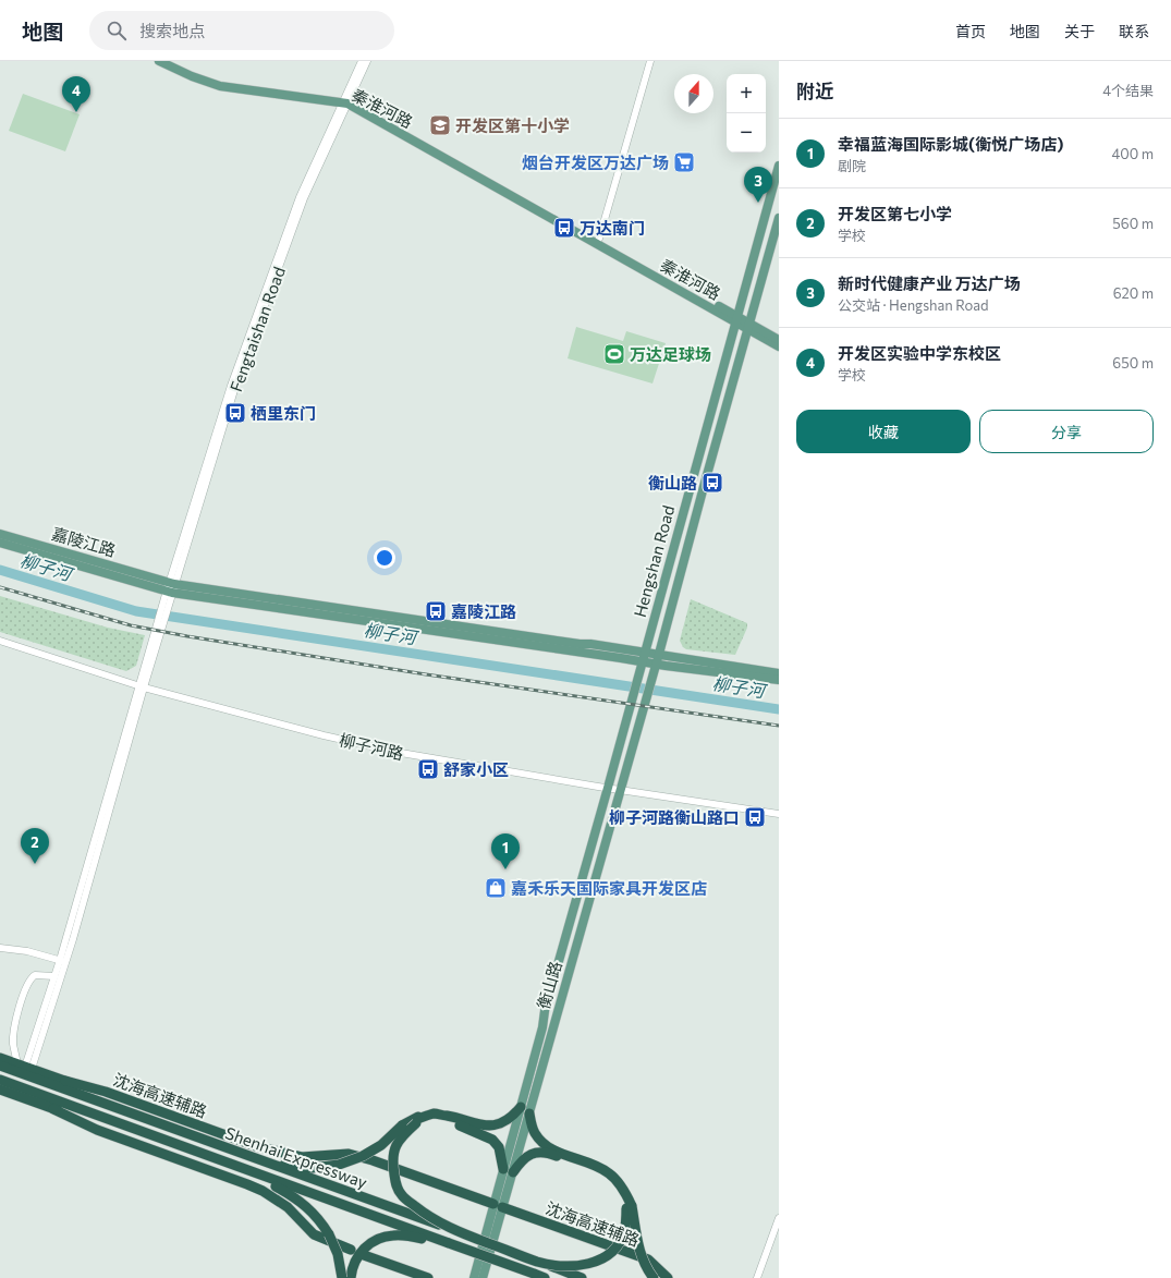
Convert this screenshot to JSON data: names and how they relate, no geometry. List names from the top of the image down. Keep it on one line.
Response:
{"streets":{"highway":["沈海高速辅路","Shenhai Expressway"],"main road":["秦淮河路","嘉陵江路","Hengshan Road","衡山路"],"street":["Fengtaishan Road","柳子河路"]},"crossings":[["秦淮河路","Fengtaishan Road"],["秦淮河路","Hengshan Road"],["Fengtaishan Road","嘉陵江路"],["Fengtaishan Road","柳子河路"],["嘉陵江路","Hengshan Road"],["Hengshan Road","柳子河路"],["Hengshan Road","衡山路"],["Hengshan Road","沈海高速辅路"],["柳子河路","衡山路"],["衡山路","沈海高速辅路"]],"water":["柳子河"],"places":{"school or university":["开发区第十小学"],"supermarket":["烟台开发区万达广场"],"bus stop":["万达南门","栖里东门","衡山路","嘉陵江路","舒家小区","柳子河路衡山路口"],"sports":["万达足球场"],"shop":["嘉禾乐天国际家具开发区店"]},"north":"top","page":{"header":"地图","search":"搜索地点","nav":["首页","地图","关于","联系"],"heading":["附近","4个结果"],"map_buttons":["+","−"],"pins":["4","3","2","1"],"list":[{"mark":"1","name":"幸福蓝海国际影城(衡悦广场店)","note":"剧院","value":"400 m"},{"mark":"2","name":"开发区第七小学","note":"学校","value":"560 m"},{"mark":"3","name":"新时代健康产业 万达广场","note":"公交站 · Hengshan Road","value":"620 m"},{"mark":"4","name":"开发区实验中学东校区","note":"学校","value":"650 m"}],"buttons":["收藏","分享"]}}
